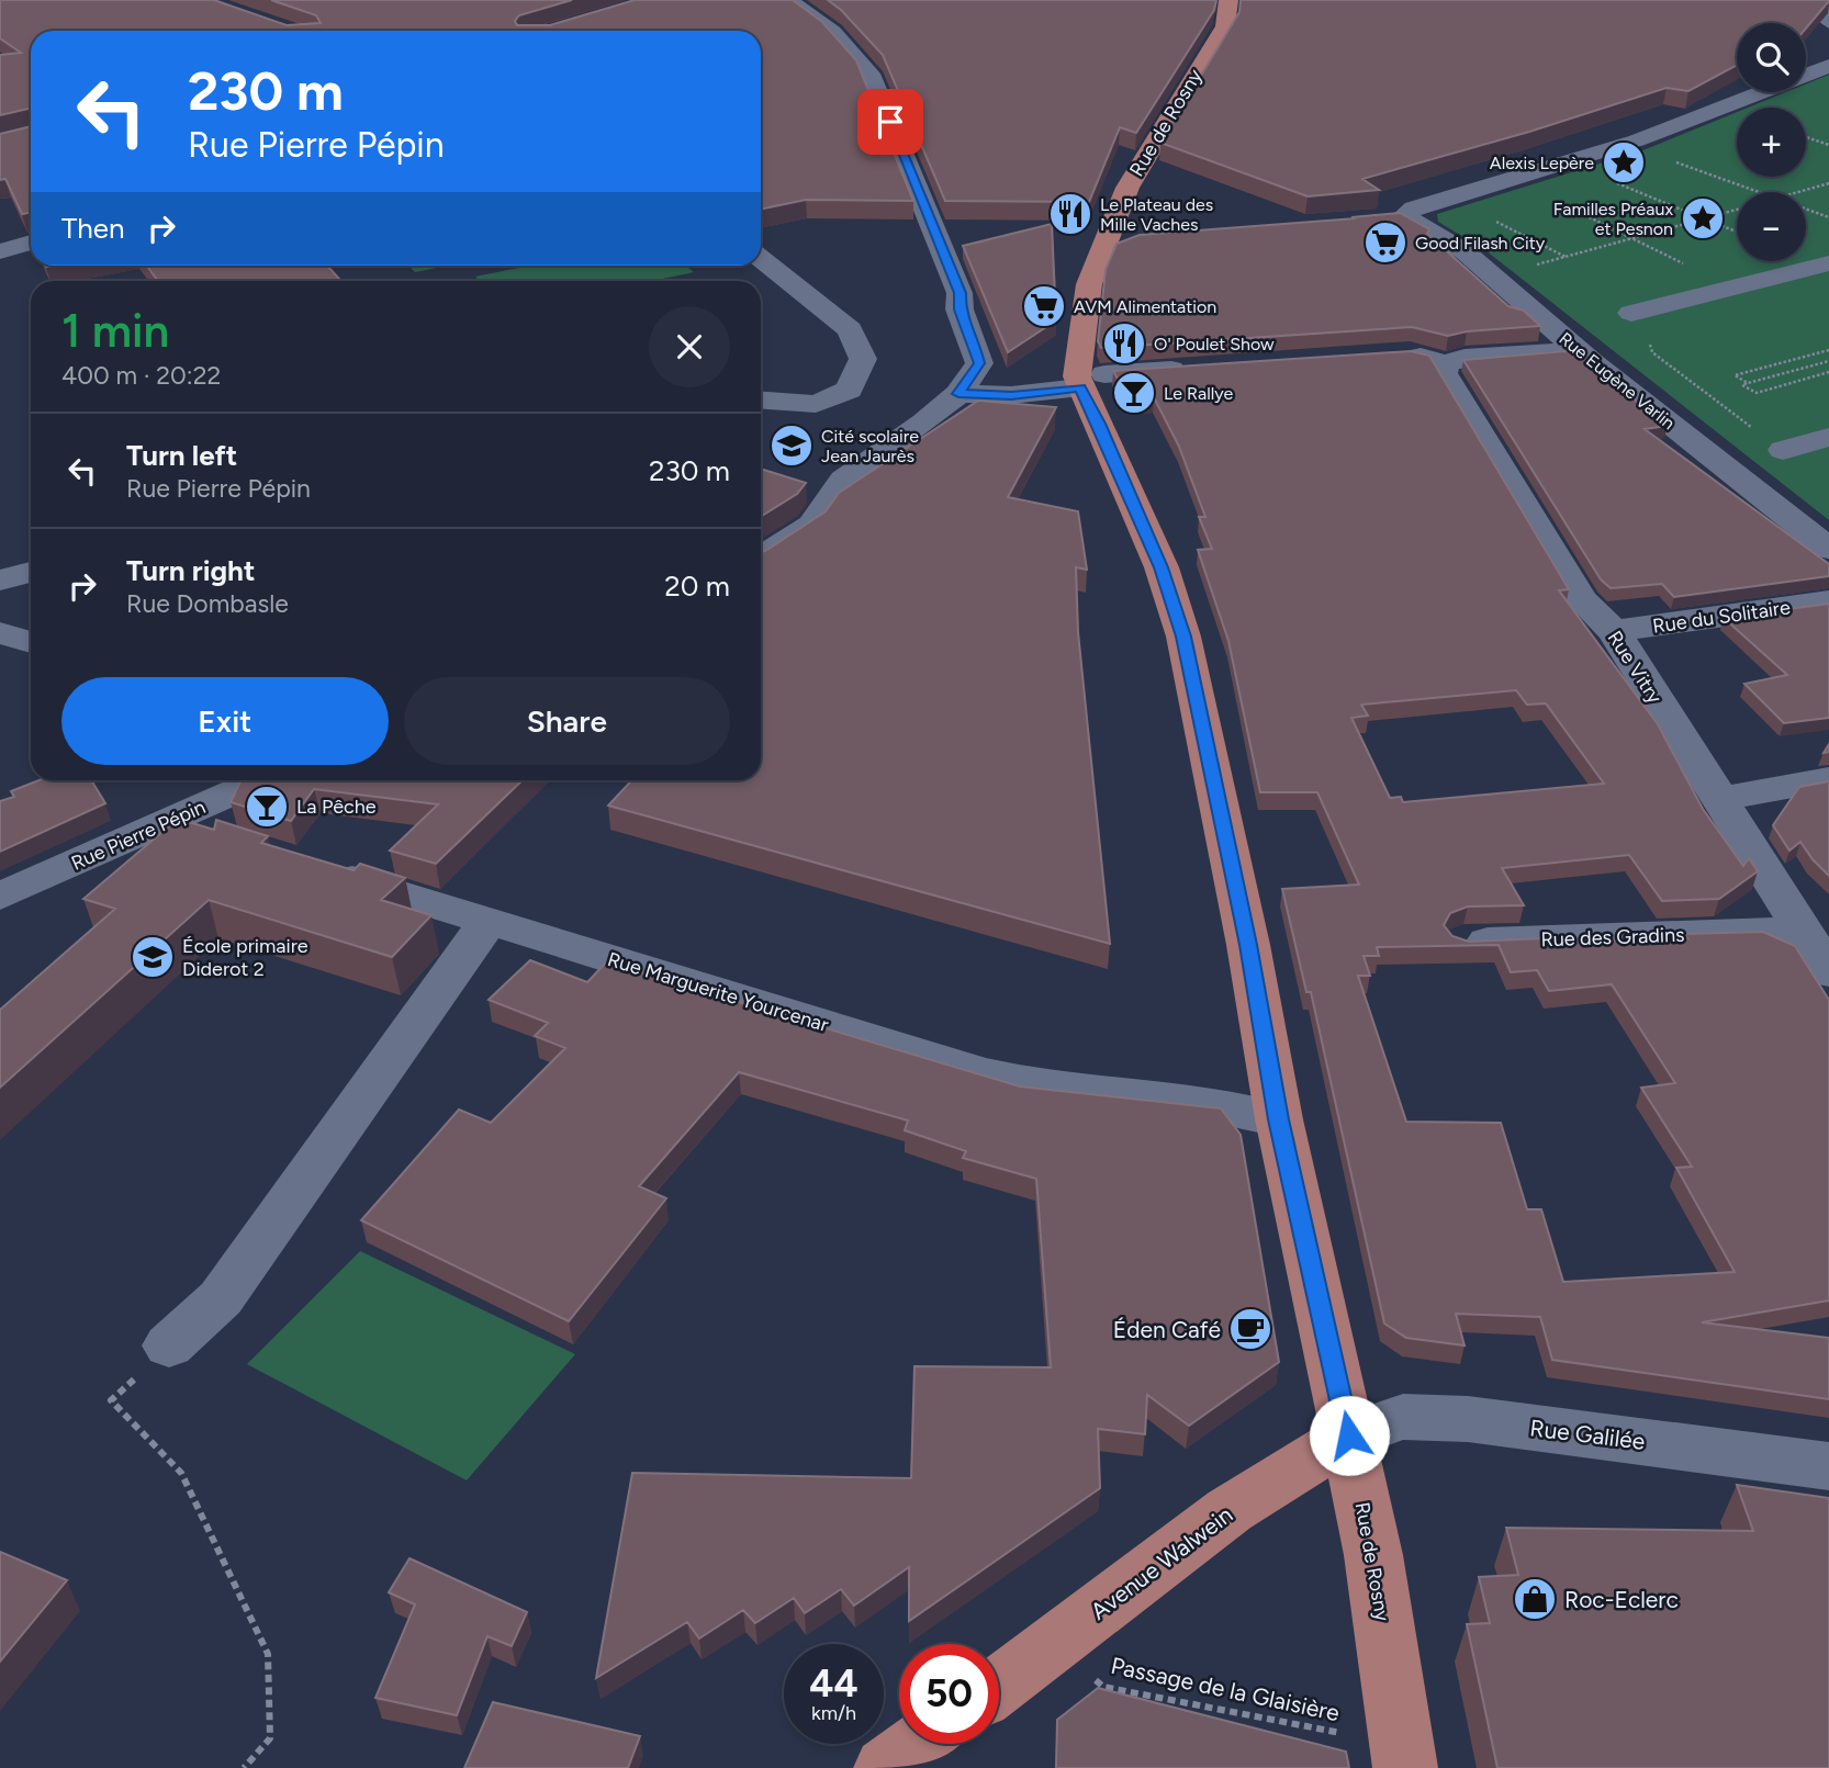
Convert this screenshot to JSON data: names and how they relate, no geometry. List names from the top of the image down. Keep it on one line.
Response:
{"streets":{"main road":["Rue de Rosny","Avenue Walwein"],"street":["Rue Eugène Varlin","Rue du Solitaire","Rue Vitry","Rue Pierre Pépin","Rue des Gradins","Rue Marguerite Yourcenar","Rue Galilée"],"path":["Passage de la Glaisière"]},"crossings":[["Rue de Rosny","Rue Marguerite Yourcenar"],["Rue de Rosny","Rue Galilée"],["Rue de Rosny","Avenue Walwein"],["Rue de Rosny","Passage de la Glaisière"],["Rue du Solitaire","Rue Vitry"],["Rue Vitry","Rue des Gradins"],["Rue Galilée","Avenue Walwein"],["Avenue Walwein","Passage de la Glaisière"]],"places":{"place":["Alexis Lepère","Familles Préaux et Pesnon"],"restaurant":["Le Plateau des Mille Vaches","O' Poulet Show"],"supermarket":["Good Filash City","AVM Alimentation"],"bar":["Le Rallye","La Pêche"],"school or university":["Cité scolaire Jean Jaurès","École primaire Diderot 2"],"cafe":["Éden Café"],"shop":["Roc-Eclerc"]},"page":{"map_buttons":["+","−"],"turn":["230 m","Rue Pierre Pépin"],"then":"Then","heading":["1 min","400 m · 20:22"],"list":[{"name":"Turn left","note":"Rue Pierre Pépin","value":"230 m"},{"name":"Turn right","note":"Rue Dombasle","value":"20 m"}],"buttons":["Exit","Share"],"speed":"44 km/h","limit":"50"}}
